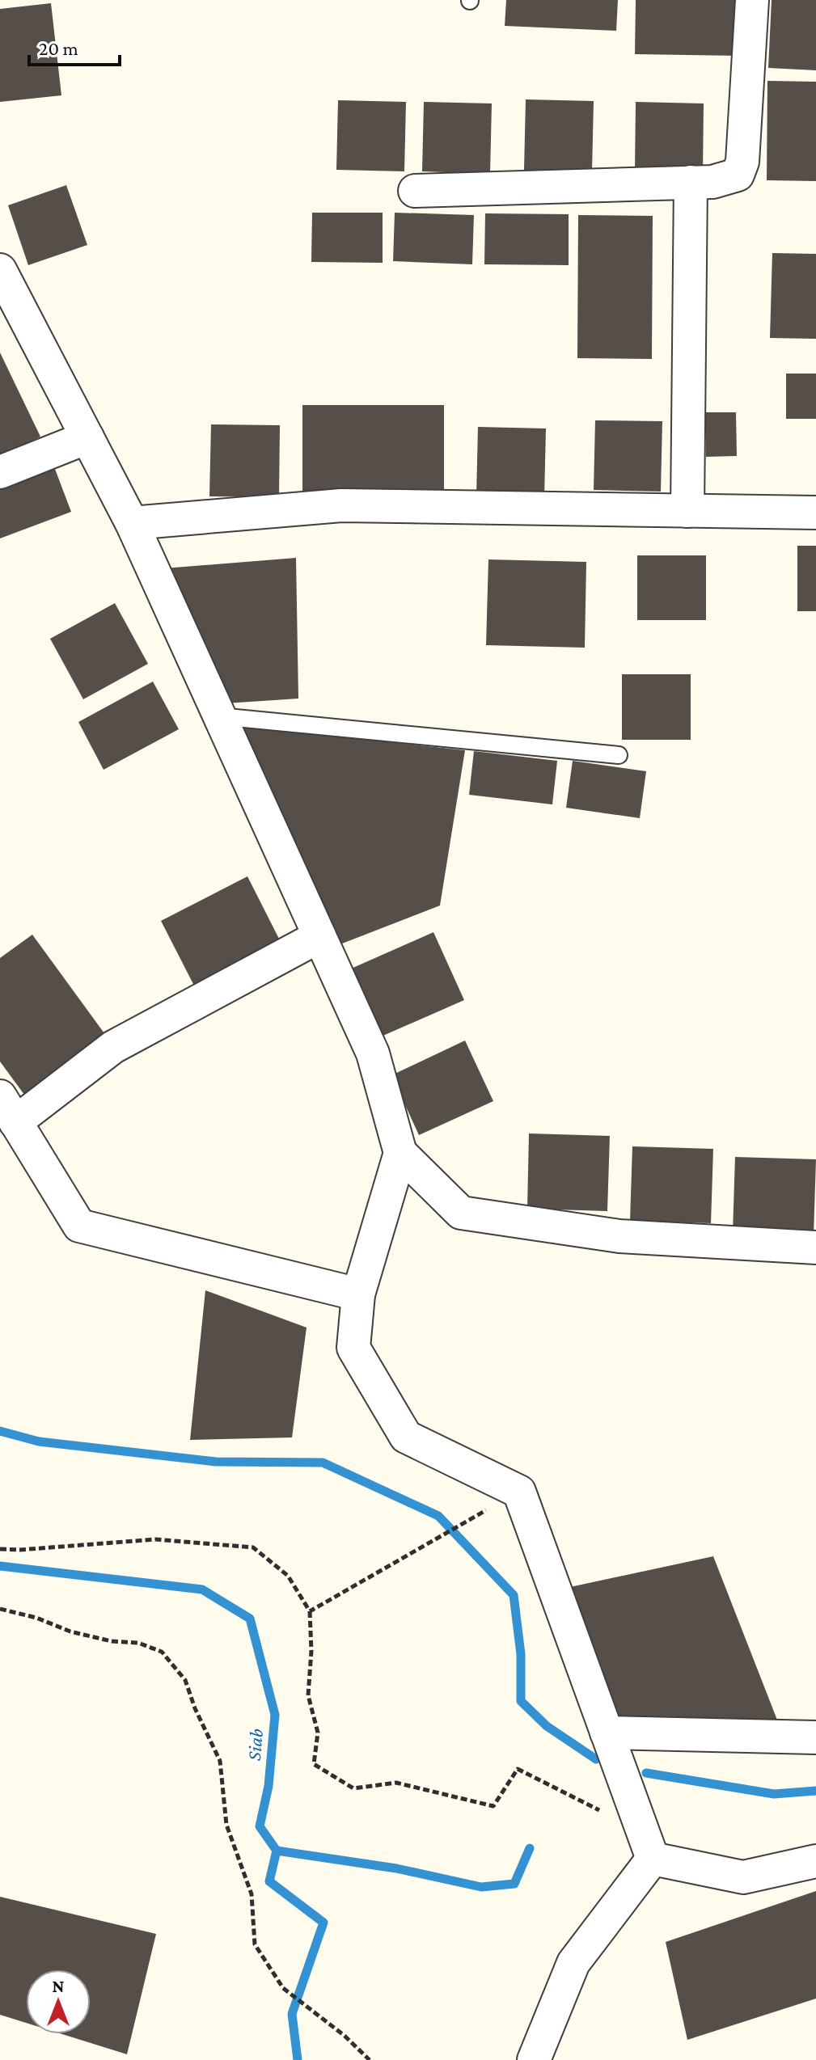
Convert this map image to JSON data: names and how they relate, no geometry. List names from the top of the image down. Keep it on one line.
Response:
{"water":["Siab"],"scale_bar":"20 m","north":"top"}
